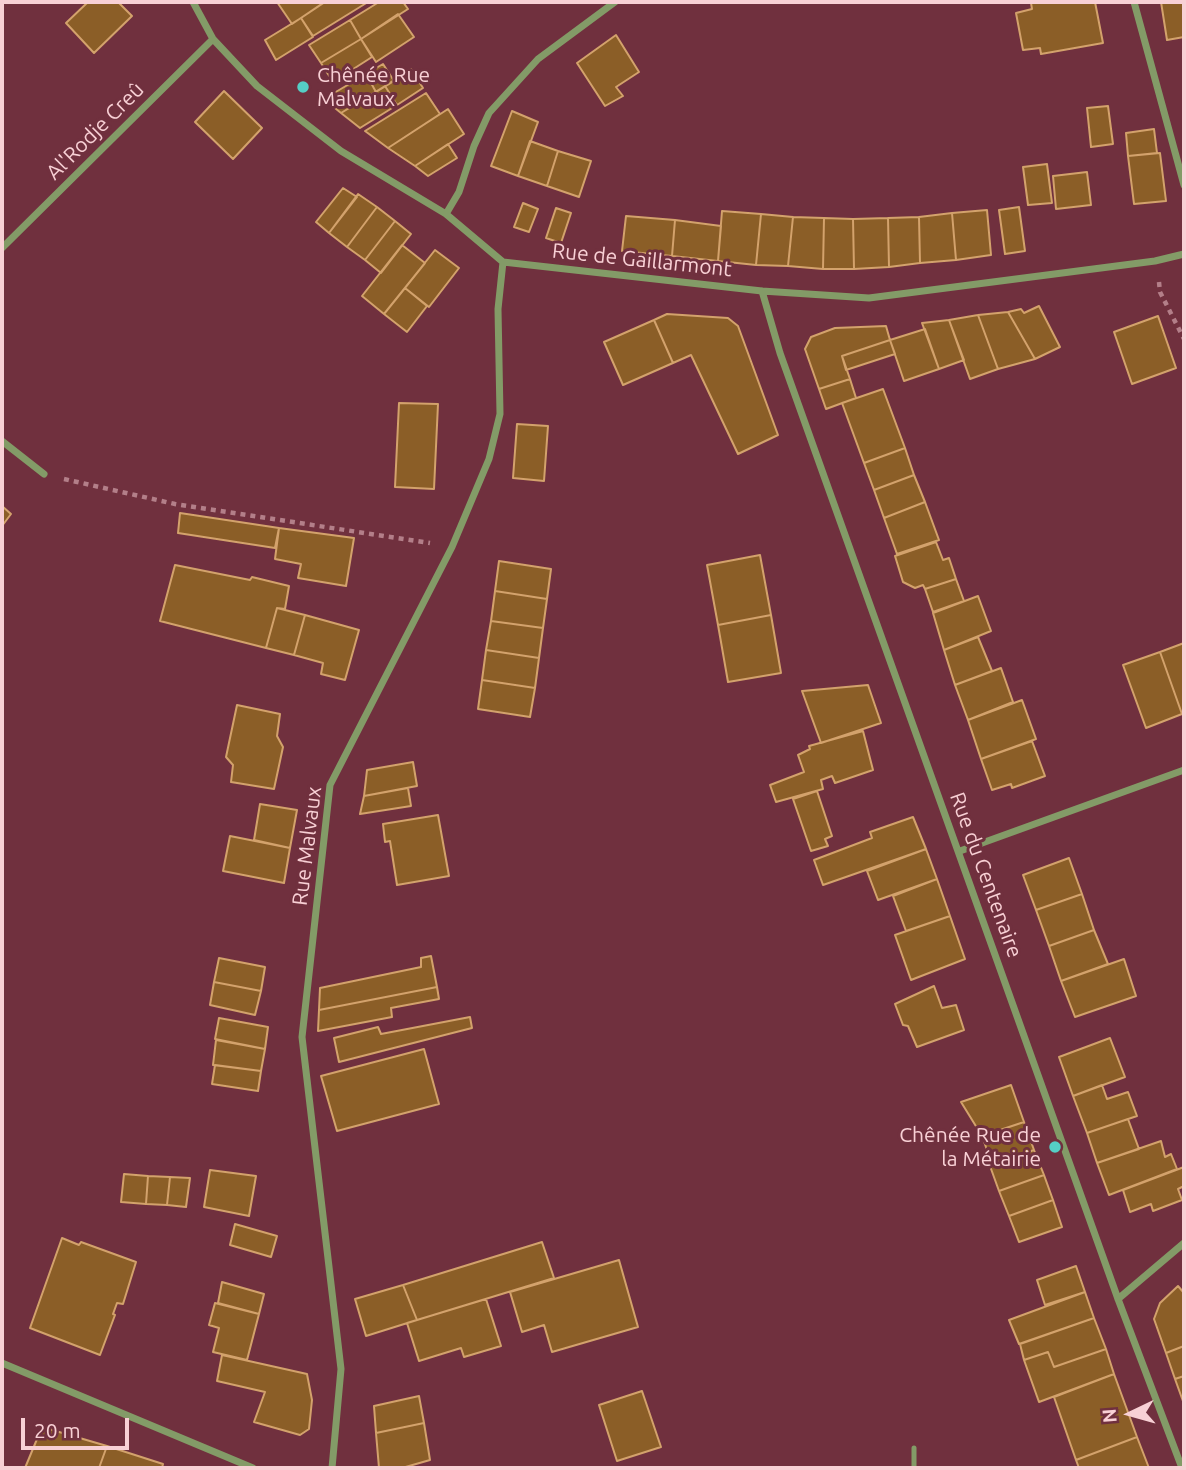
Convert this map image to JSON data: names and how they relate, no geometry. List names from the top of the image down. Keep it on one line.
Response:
{"streets":{"street":["Al'Rodje Creû","Rue de Gaillarmont","Rue Malvaux","Rue du Centenaire"]},"crossings":[["Rue de Gaillarmont","Rue Malvaux"],["Rue de Gaillarmont","Rue du Centenaire"]],"places":["Chênée Rue Malvaux","Chênée Rue de la Métairie"],"scale_bar":"20 m","north":"left"}
